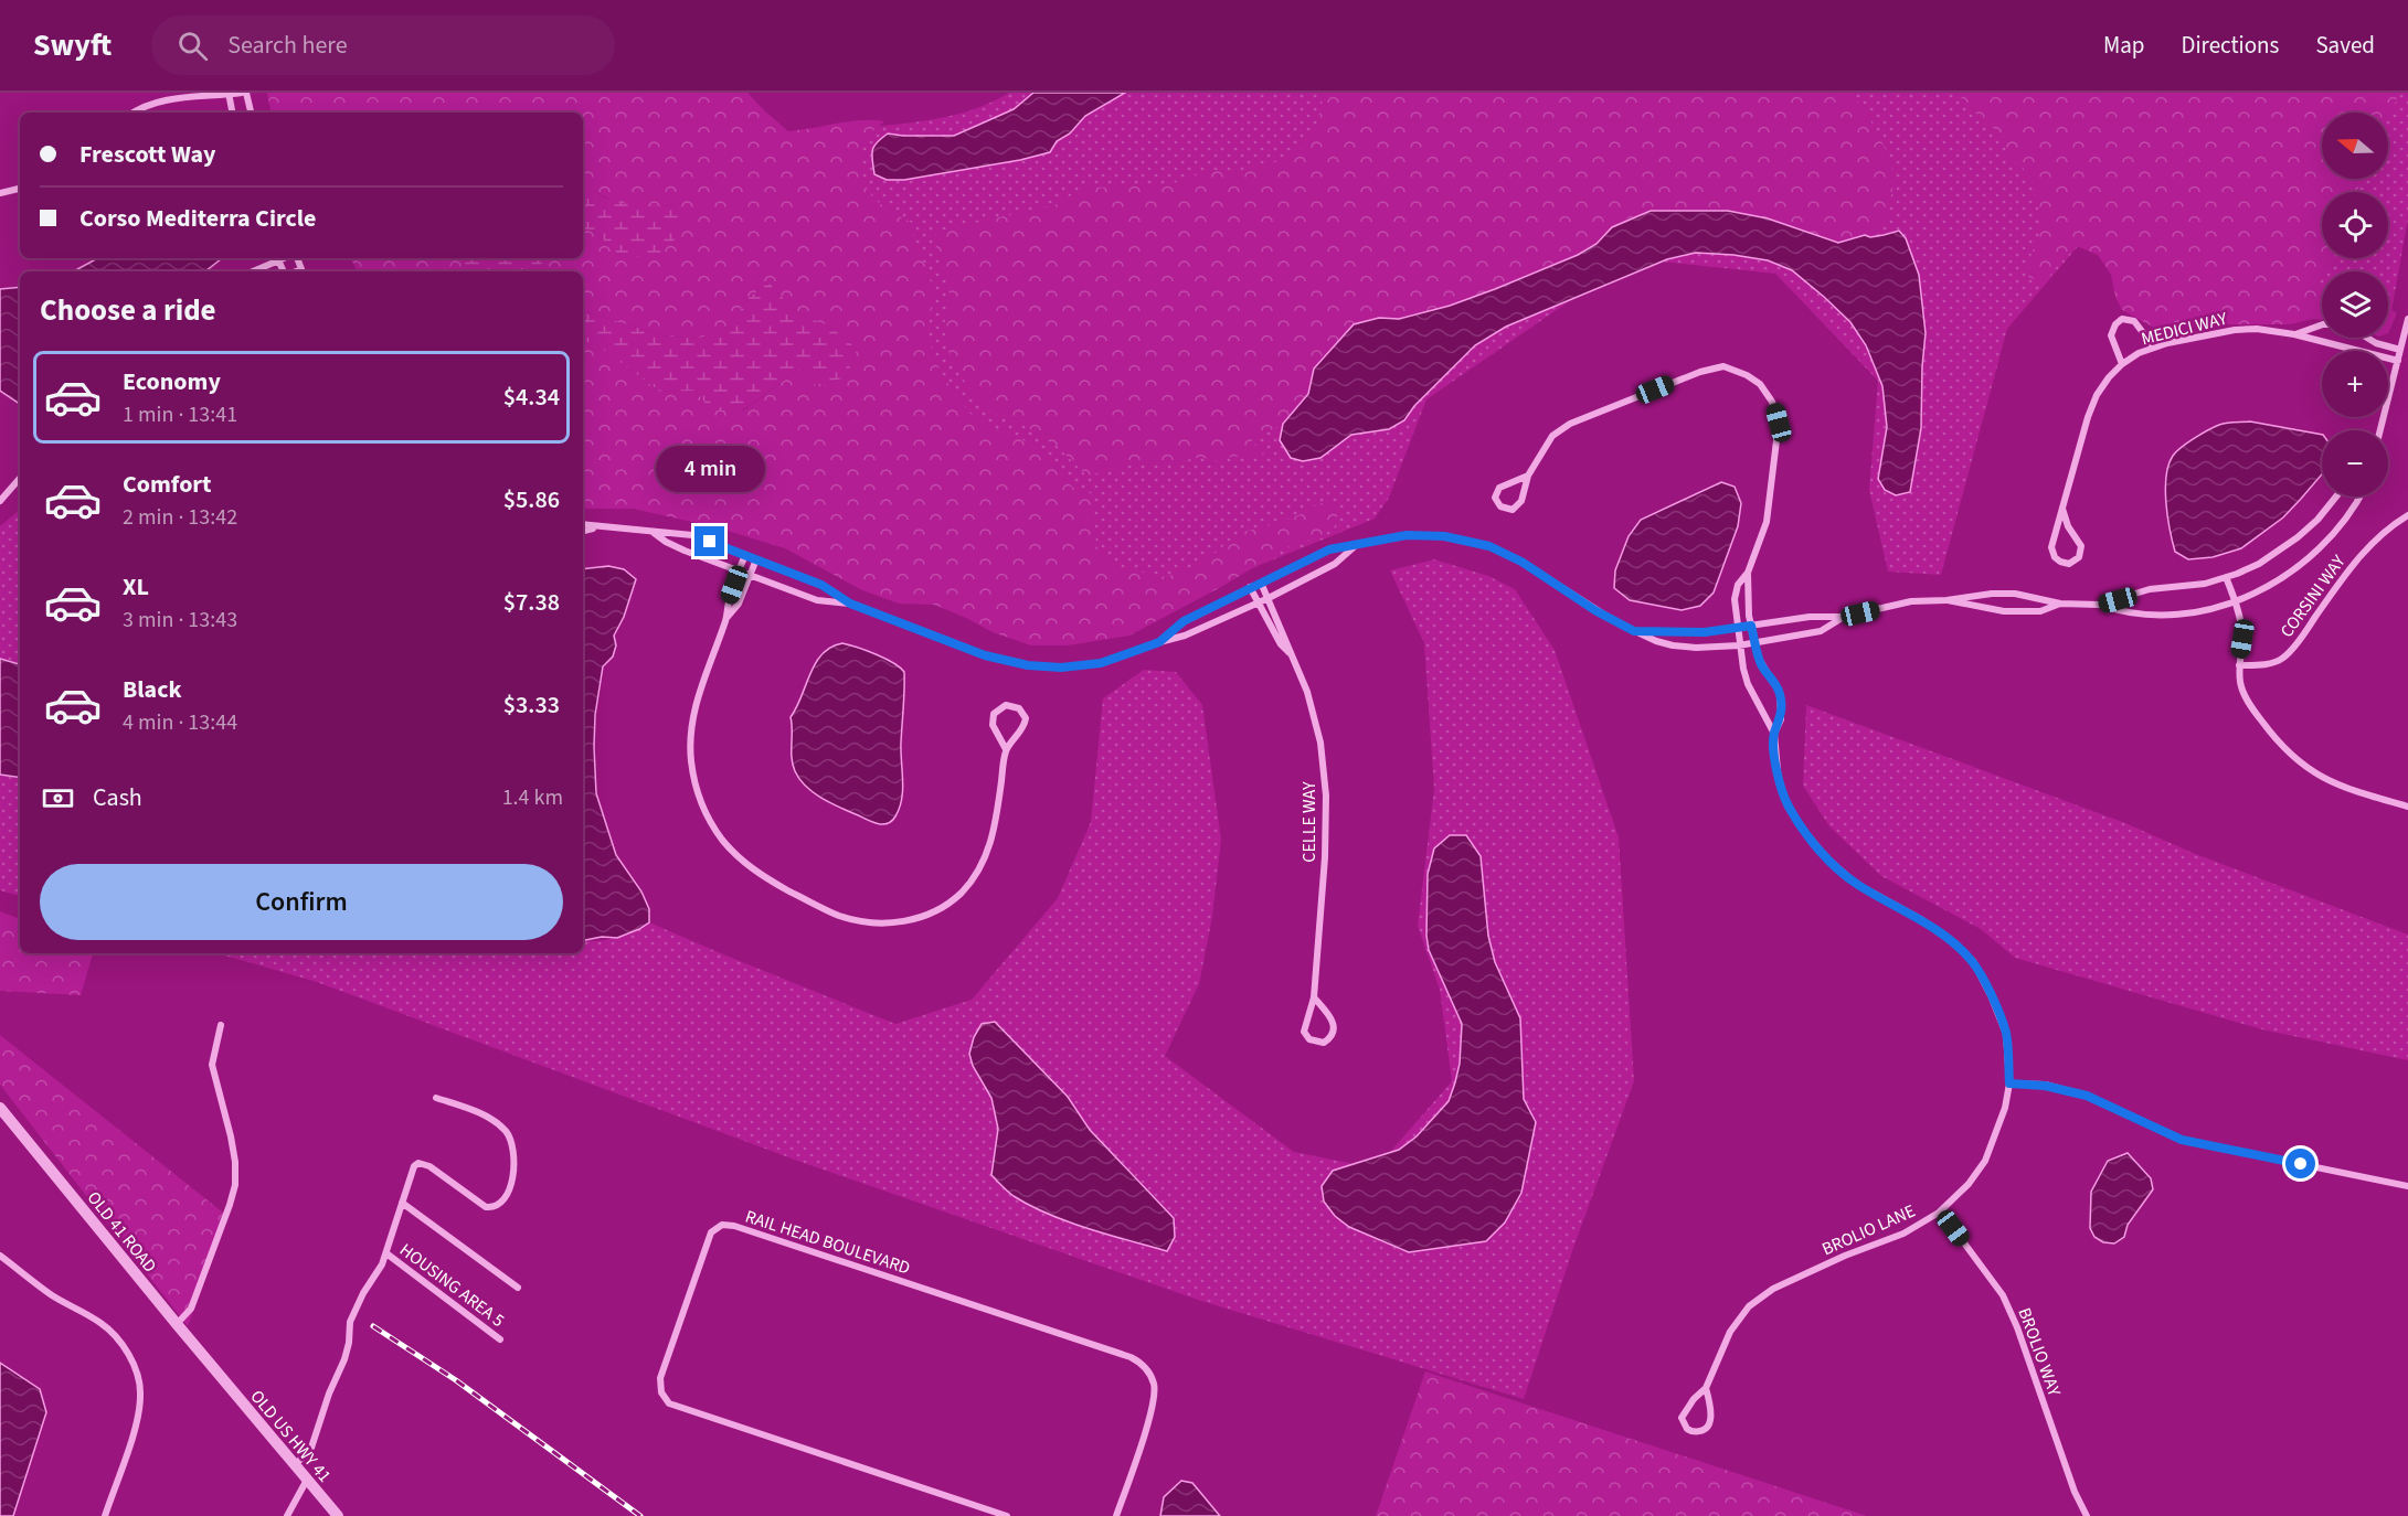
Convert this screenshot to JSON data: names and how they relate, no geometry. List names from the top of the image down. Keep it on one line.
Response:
{"streets":{"street":["MEDICI WAY","CORSINI WAY","CELLE WAY","BROLIO LANE","OLD 41 ROAD","RAIL HEAD BOULEVARD","HOUSING AREA 5","BROLIO WAY","OLD US HWY 41"]},"crossings":[["BROLIO LANE","BROLIO WAY"],["OLD 41 ROAD","OLD US HWY 41"],["HOUSING AREA 5","OLD US HWY 41"]],"north":"left","page":{"header":"Swyft","search":"Search here","nav":["Map","Directions","Saved"],"map_buttons":["+","−"],"banner":["Frescott Way","Corso Mediterra Circle"],"heading":"Choose a ride","list":[{"name":"Economy","note":"1 min · 13:41","value":"$4.34"},{"name":"Comfort","note":"2 min · 13:42","value":"$5.86"},{"name":"XL","note":"3 min · 13:43","value":"$7.38"},{"name":"Black","note":"4 min · 13:44","value":"$3.33"}],"bubble":"4 min","pay":["Cash","1.4 km"],"buttons":"Confirm"}}
